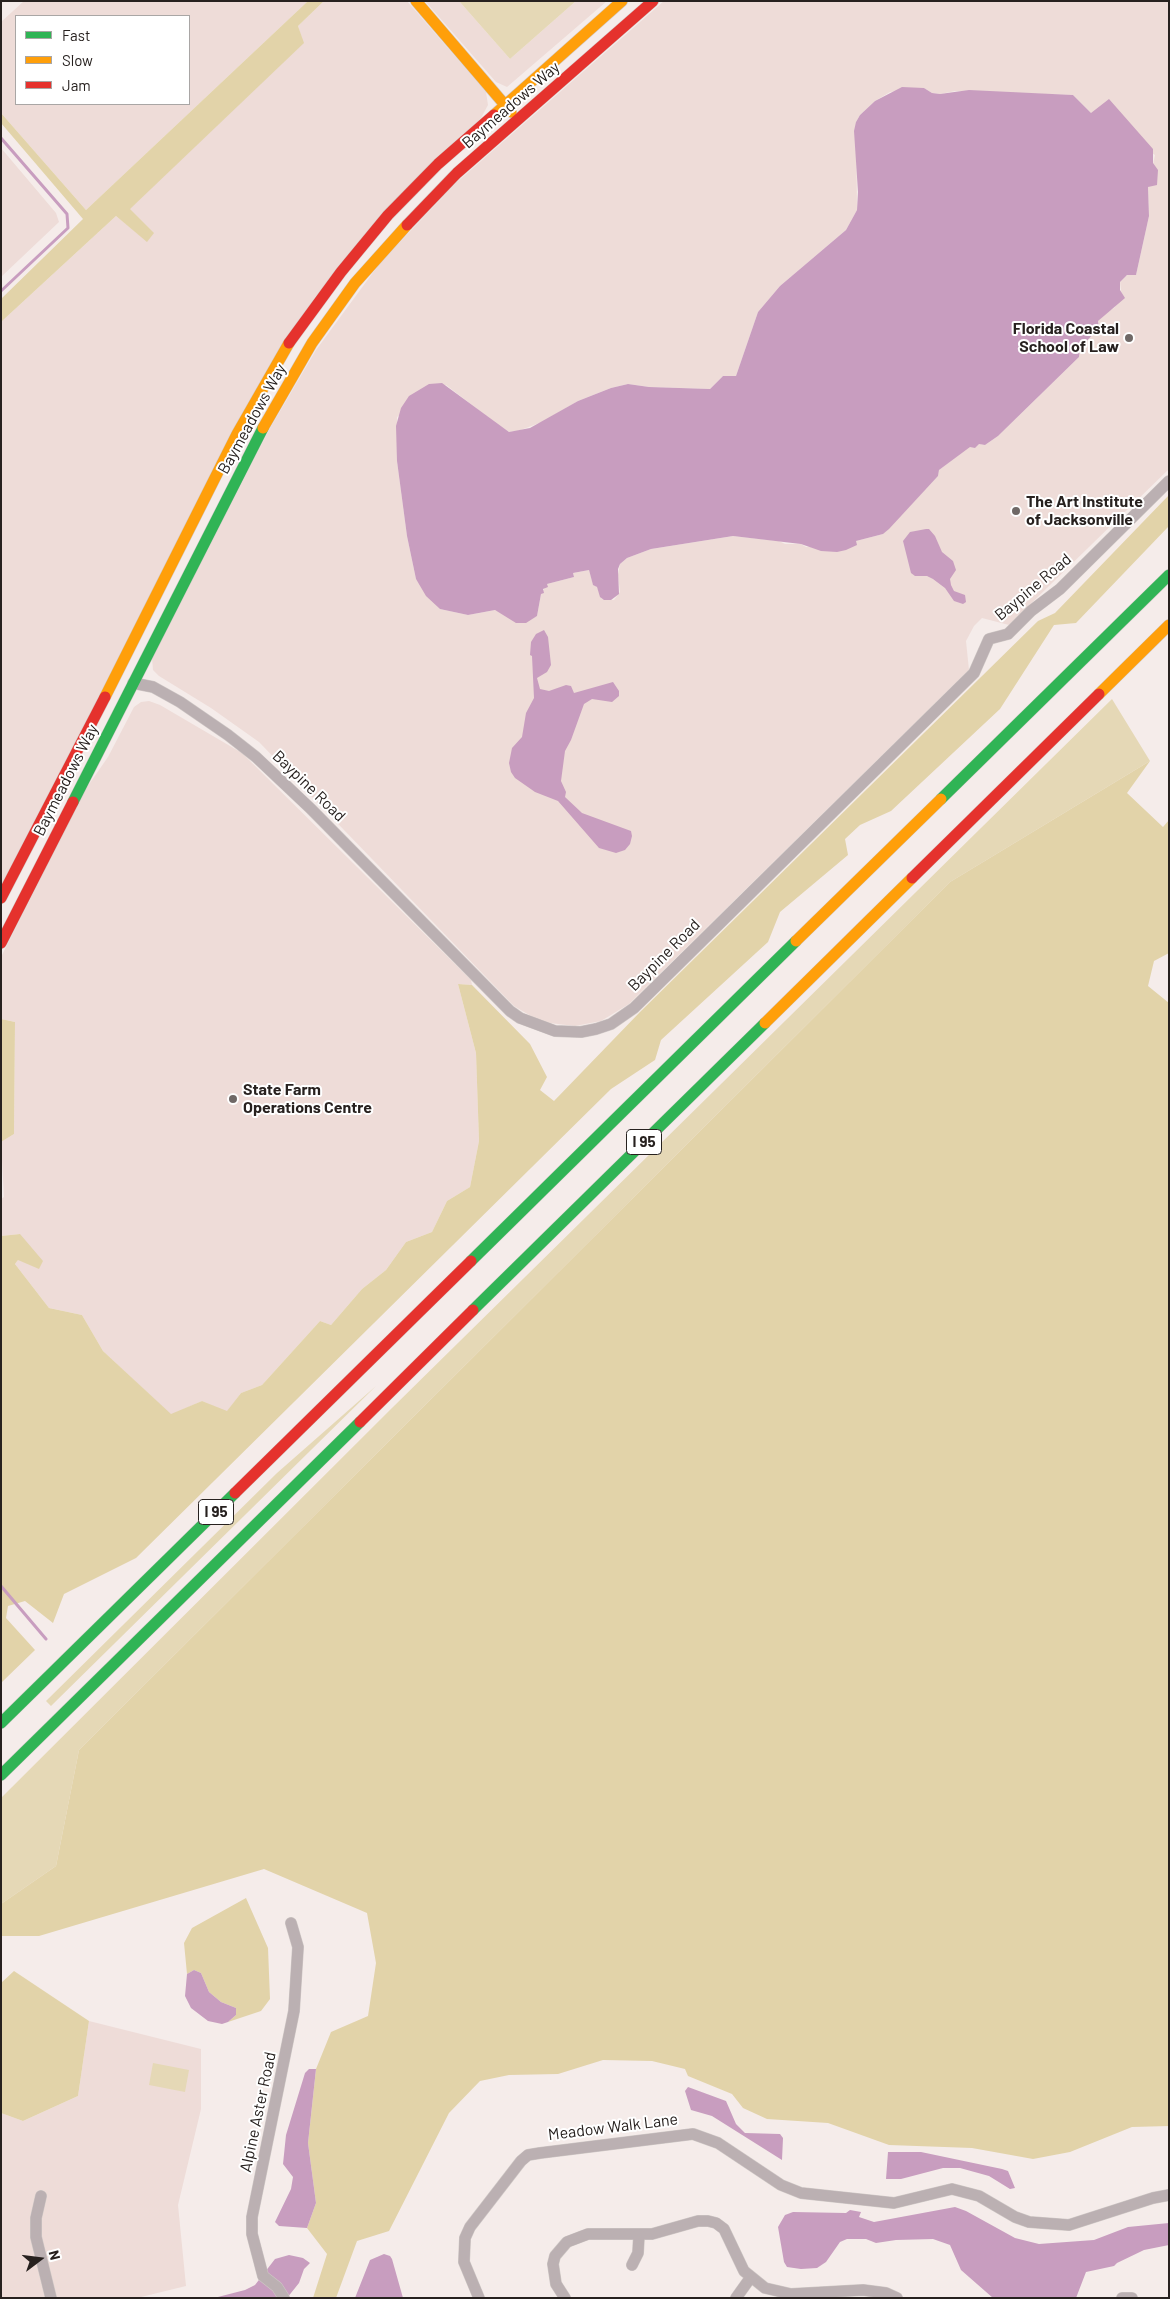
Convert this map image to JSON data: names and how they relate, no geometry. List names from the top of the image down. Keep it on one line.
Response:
{"streets":{"main road":["Baymeadows Way","I 95"],"street":["Baypine Road","Alpine Aster Road","Meadow Walk Lane"]},"crossings":[["Baymeadows Way","Baypine Road"]],"places":["Florida Coastal School of Law","The Art Institute of Jacksonville","State Farm Operations Centre"],"legend":["Fast","Slow","Jam"],"north":"right"}
